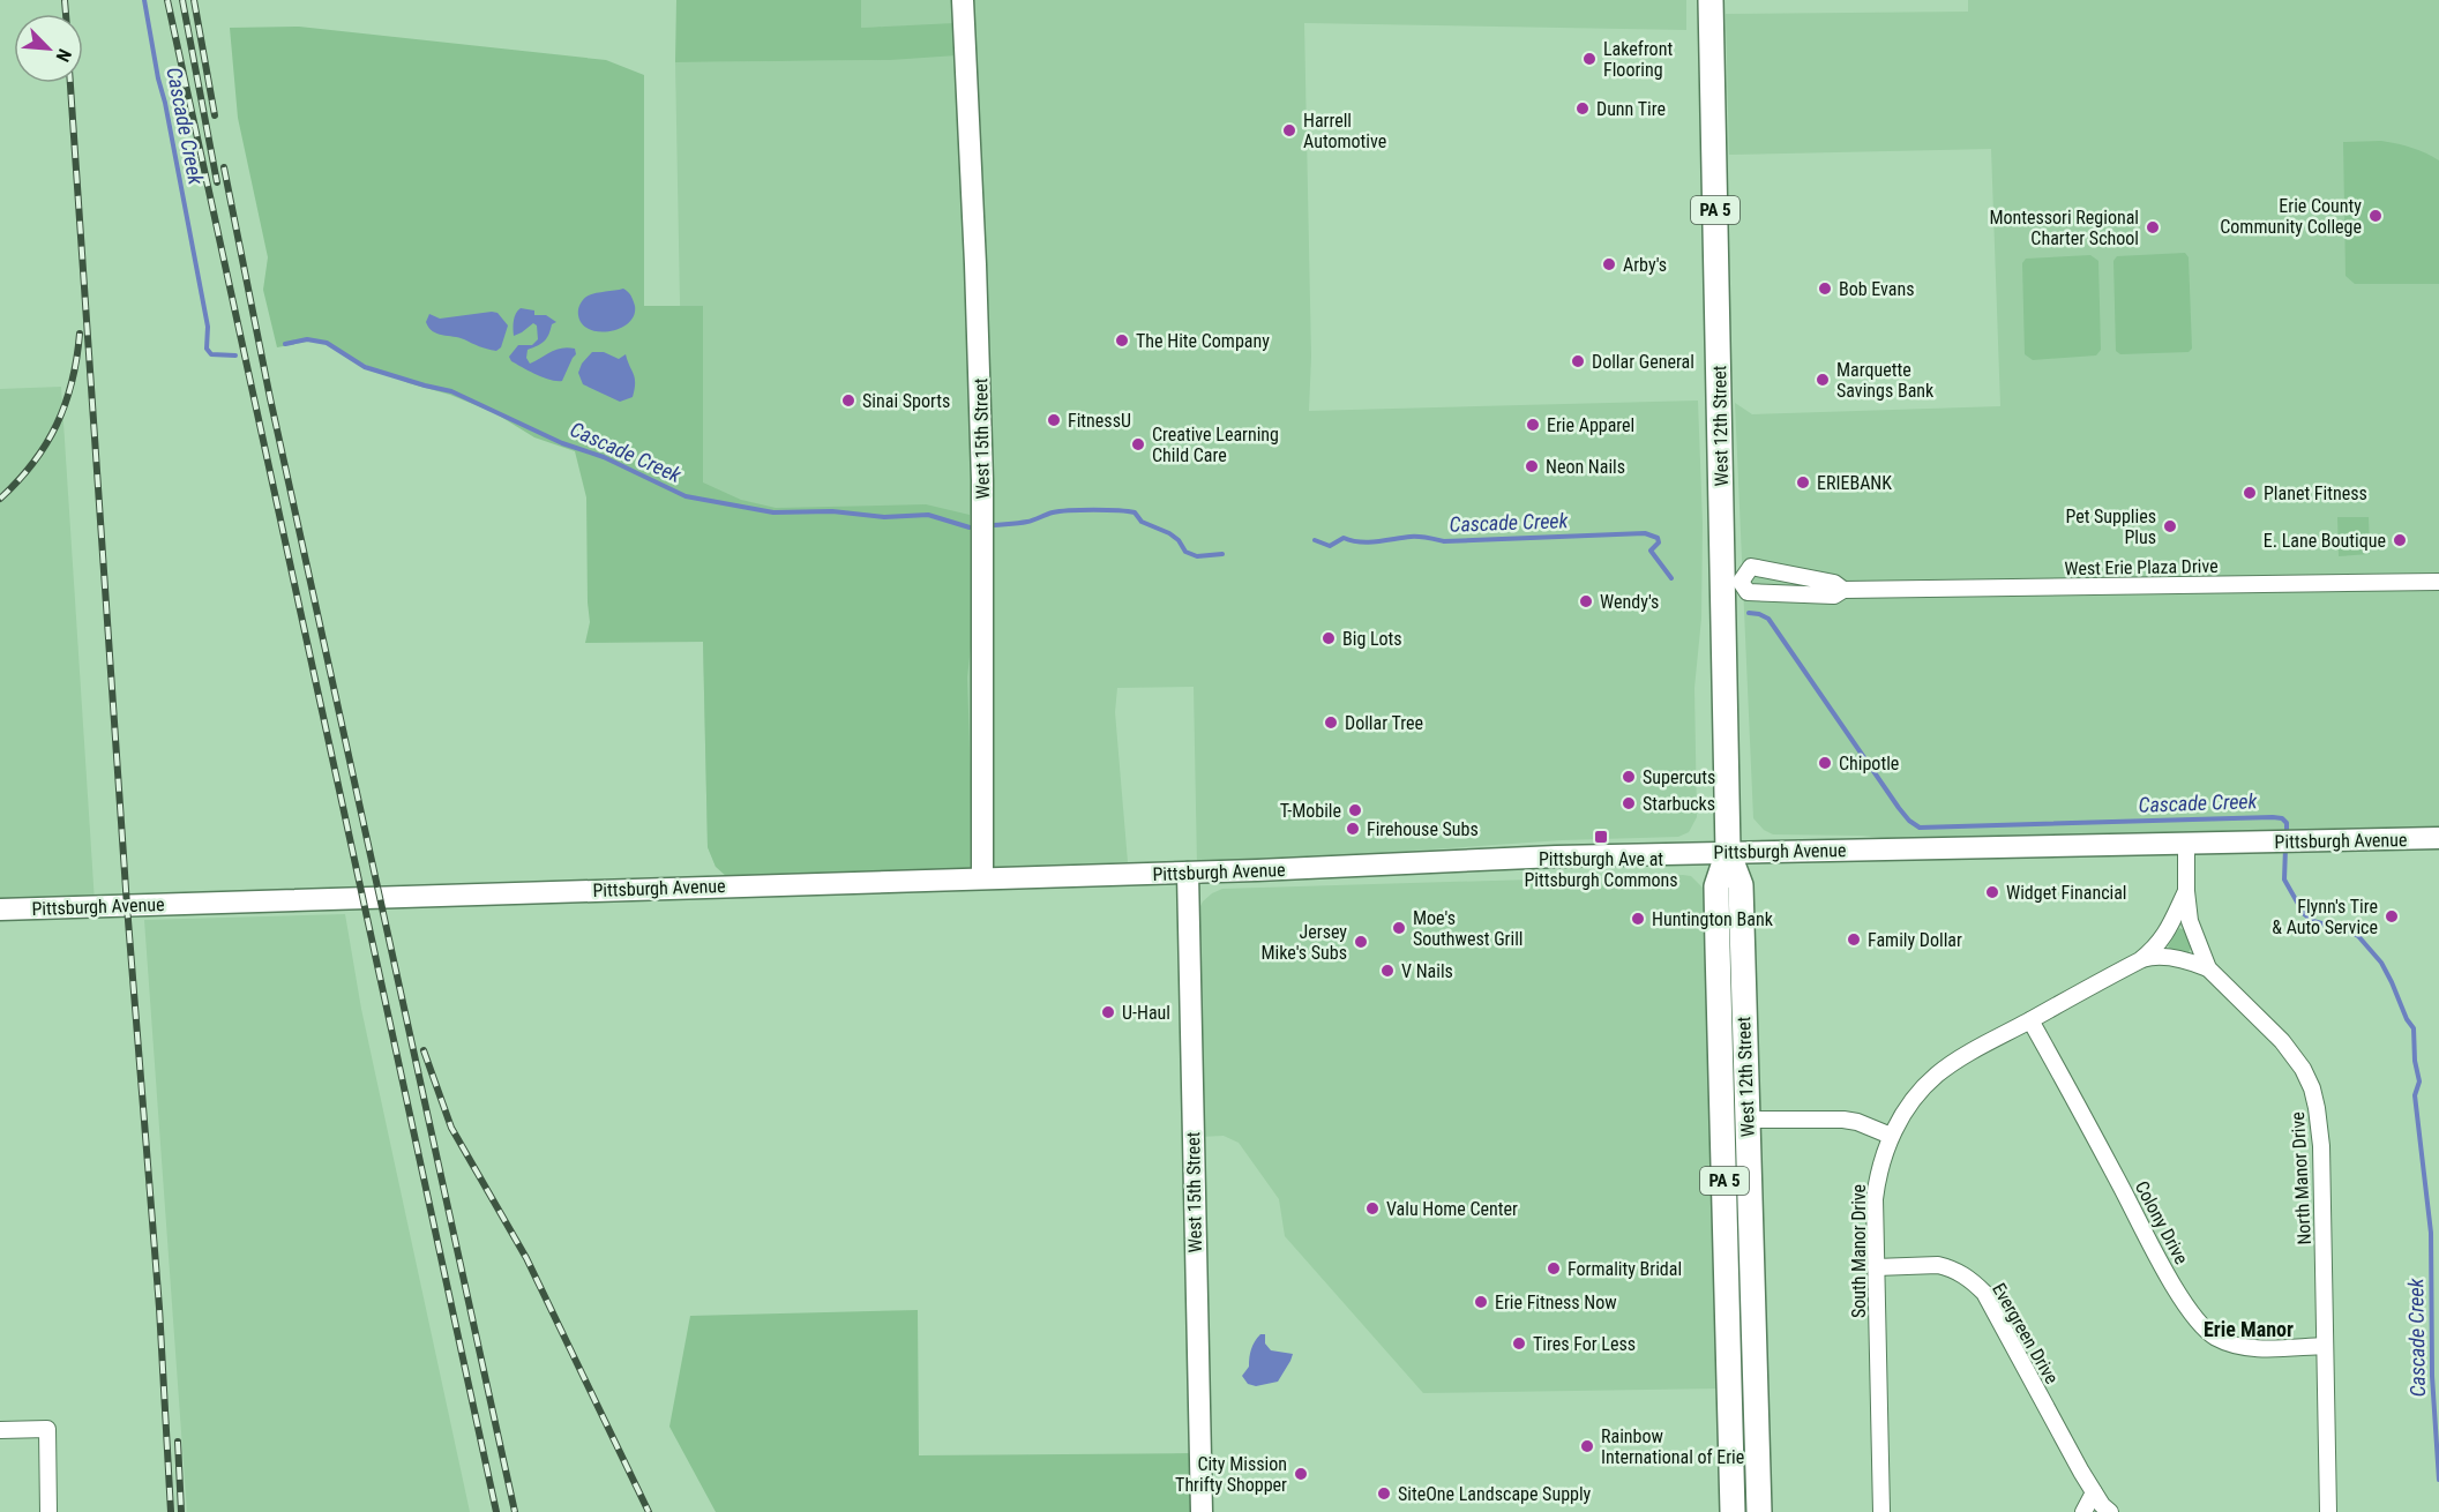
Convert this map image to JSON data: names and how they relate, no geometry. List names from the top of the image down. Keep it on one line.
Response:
{"streets":{"main road":["PA 5","West 12th Street"],"street":["West 15th Street","West Erie Plaza Drive","Pittsburgh Avenue","North Manor Drive","Colony Drive","South Manor Drive","Evergreen Drive"]},"crossings":[["West 12th Street","West Erie Plaza Drive"],["West 12th Street","Pittsburgh Avenue"],["West 15th Street","Pittsburgh Avenue"],["Pittsburgh Avenue","North Manor Drive"],["North Manor Drive","Colony Drive"],["North Manor Drive","South Manor Drive"],["Colony Drive","South Manor Drive"],["South Manor Drive","Evergreen Drive"]],"districts":["Erie Manor"],"water":["Cascade Creek"],"places":{"other":["Lakefront Flooring","Dunn Tire","Harrell Automotive","Erie County Community College","Montessori Regional Charter School","Arby's","Bob Evans","The Hite Company","Dollar General","Marquette Savings Bank","Sinai Sports","FitnessU","Erie Apparel","Creative Learning Child Care","Neon Nails","ERIEBANK","Planet Fitness","Pet Supplies Plus","E. Lane Boutique","Wendy's","Big Lots","Dollar Tree","Chipotle","Supercuts","Starbucks","T-Mobile","Firehouse Subs","Widget Financial","Flynn's Tire & Auto Service","Huntington Bank","Moe's Southwest Grill","Family Dollar","Jersey Mike's Subs","V Nails","U-Haul","Valu Home Center","Formality Bridal","Erie Fitness Now","Tires For Less","Rainbow International of Erie","City Mission Thrifty Shopper","SiteOne Landscape Supply"],"transit":["Pittsburgh Ave at Pittsburgh Commons"]},"north":"bottom right"}
